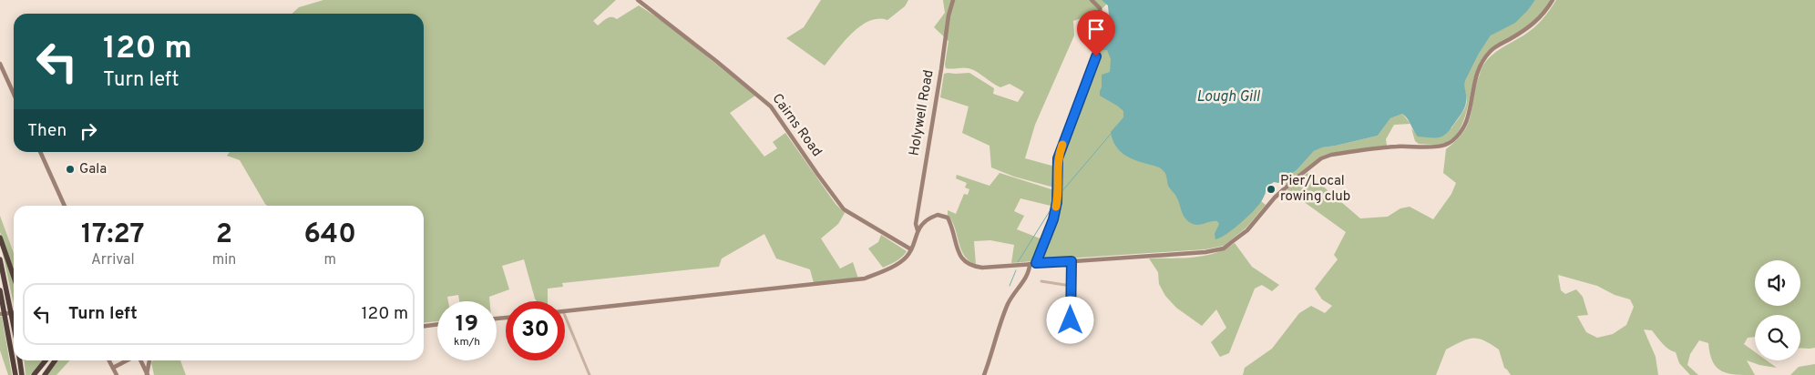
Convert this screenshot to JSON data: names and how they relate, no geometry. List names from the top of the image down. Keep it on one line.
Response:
{"streets":{"main road":["Holywell Road","Cairns Road"]},"water":["Lough Gill"],"places":["Gala","Pier/Local rowing club"],"page":{"turn":["120 m","Turn left"],"then":"Then","eta":["17:27","Arrival","2","min","640","m"],"list":[{"name":"Turn left","value":"120 m"}],"speed":"19 km/h","limit":"30"}}
